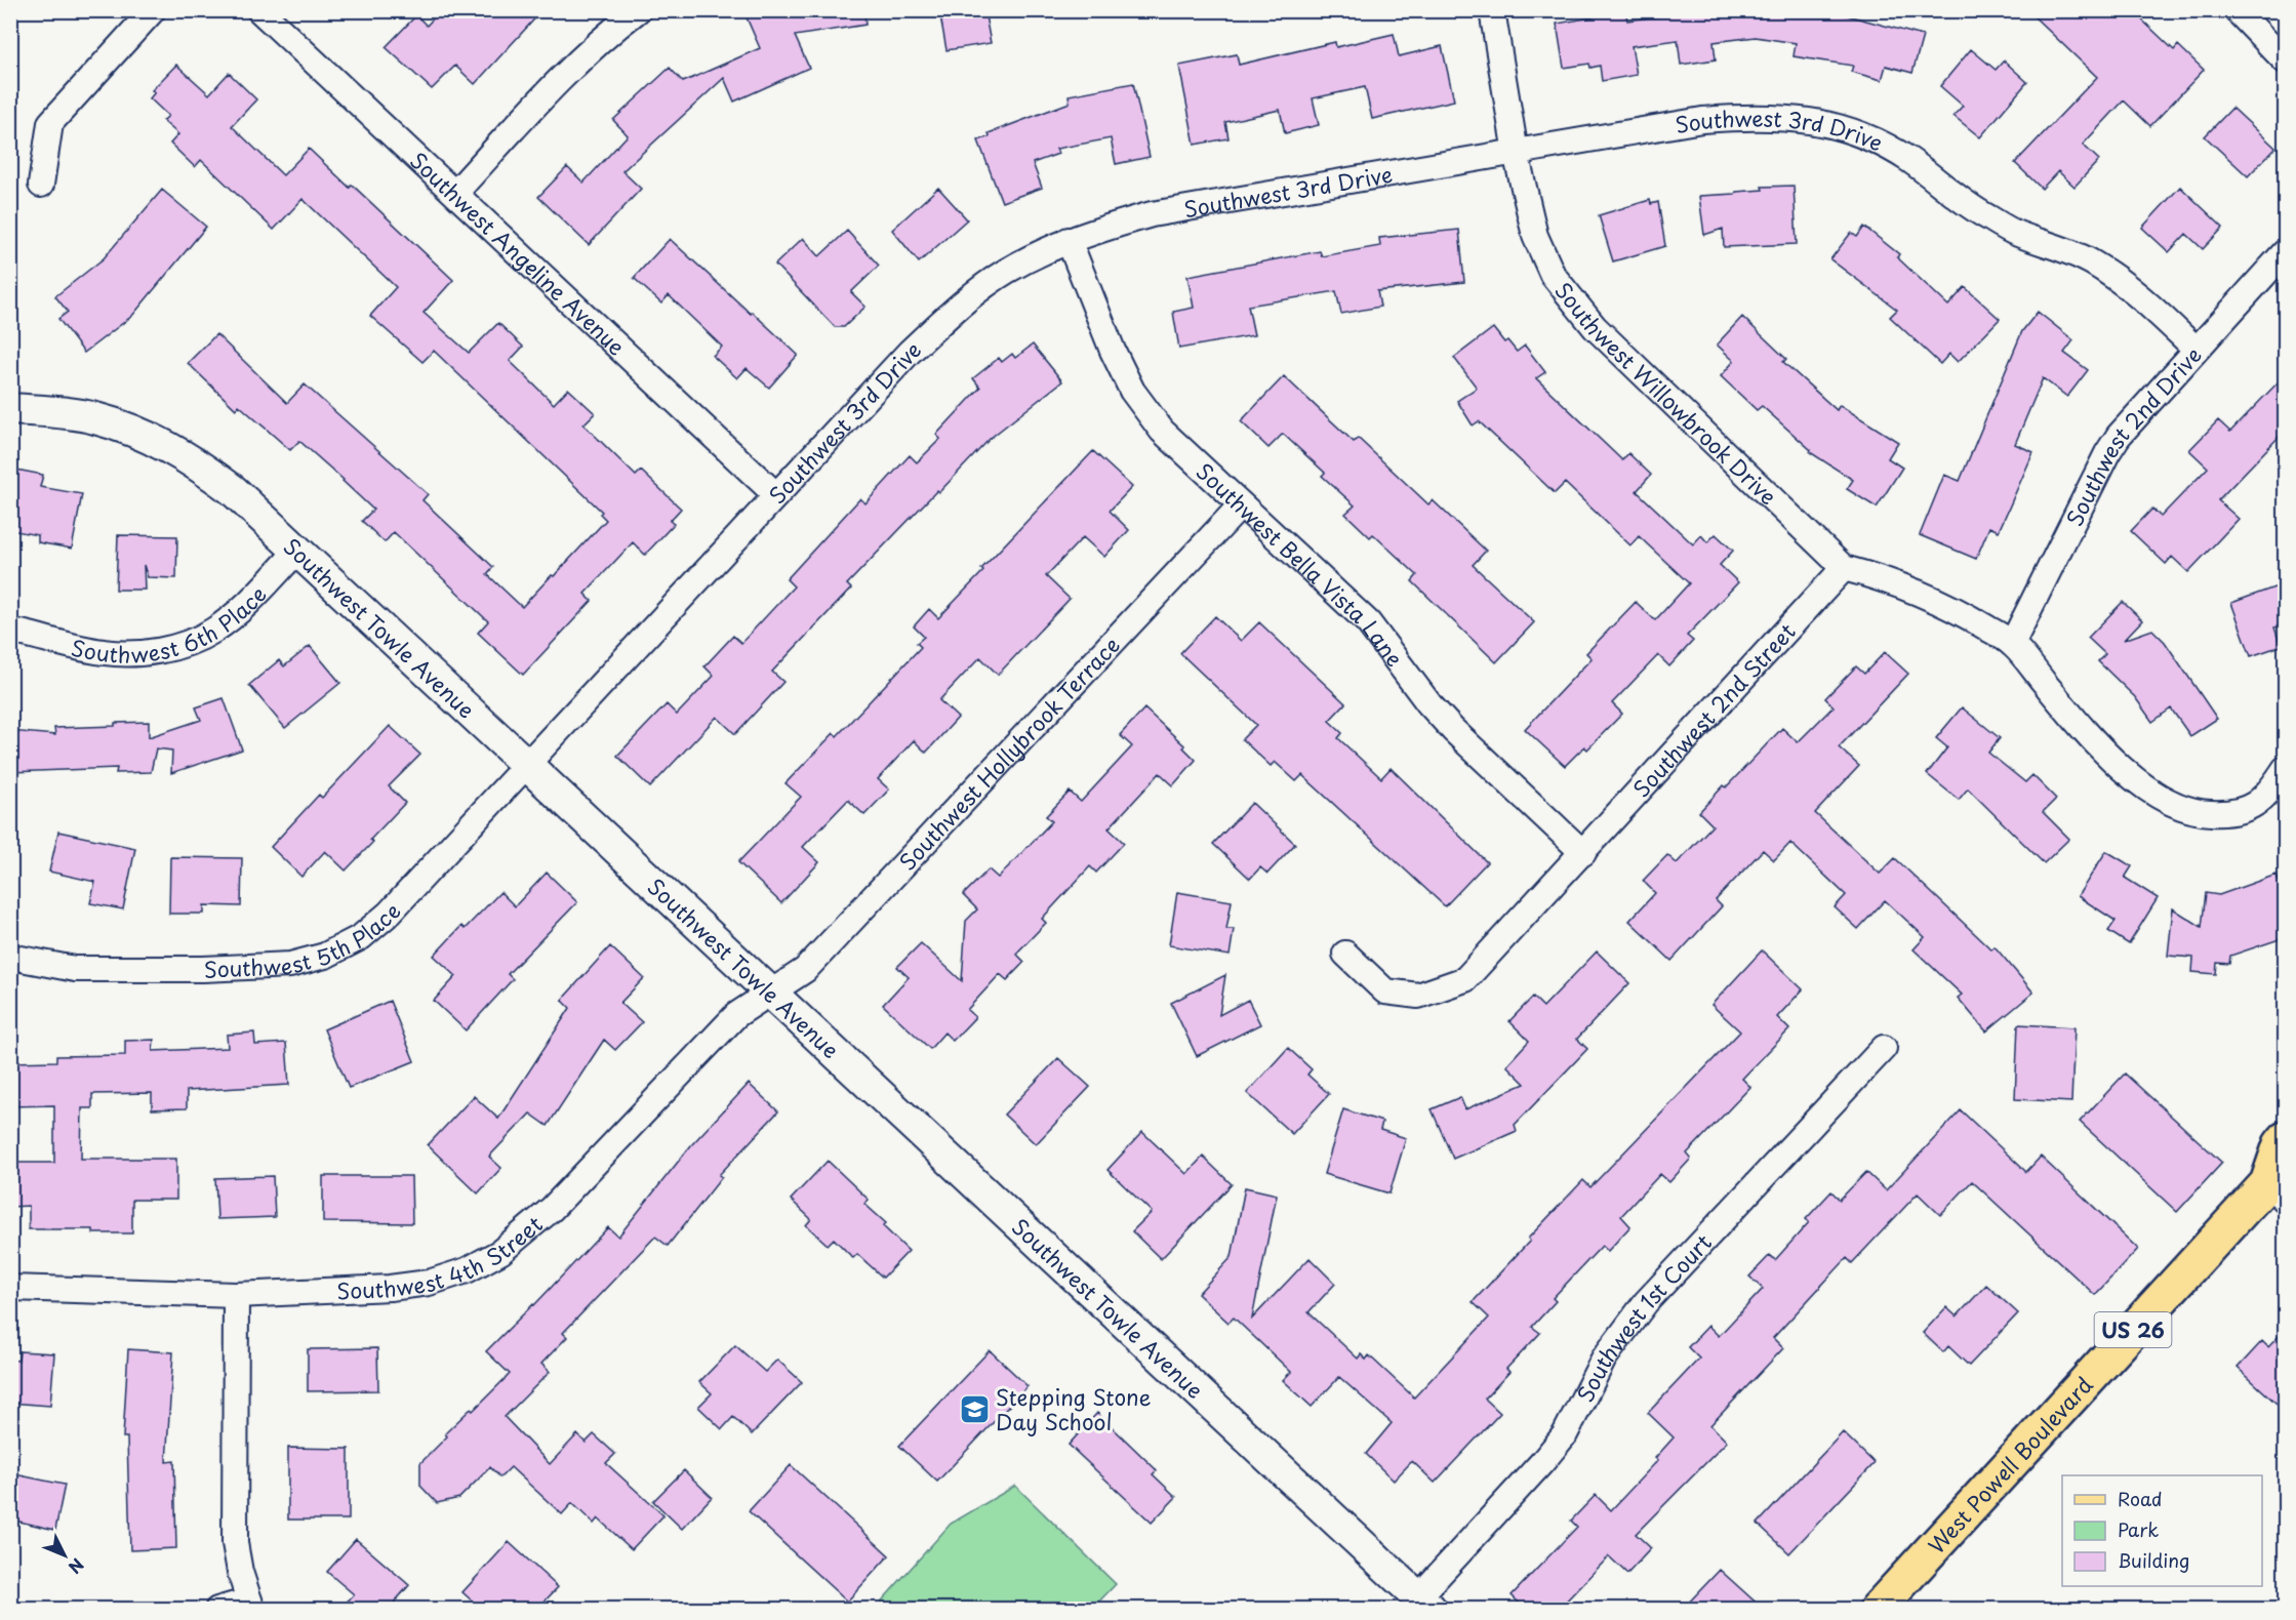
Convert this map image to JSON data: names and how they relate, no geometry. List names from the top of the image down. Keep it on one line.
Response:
{"streets":{"main road":["US 26","West Powell Boulevard"],"street":["Southwest 3rd Drive","Southwest Angeline Avenue","Southwest Willowbrook Drive","Southwest 2nd Drive","Southwest Bella Vista Lane","Southwest 6th Place","Southwest Towle Avenue","Southwest 2nd Street","Southwest Hollybrook Terrace","Southwest 5th Place","Southwest 4th Street","Southwest 1st Court"]},"crossings":[["Southwest 3rd Drive","Southwest Angeline Avenue"],["Southwest 3rd Drive","Southwest Willowbrook Drive"],["Southwest 3rd Drive","Southwest 2nd Drive"],["Southwest 3rd Drive","Southwest Bella Vista Lane"],["Southwest 3rd Drive","Southwest Towle Avenue"],["Southwest 3rd Drive","Southwest 5th Place"],["Southwest Willowbrook Drive","Southwest 2nd Street"],["Southwest Bella Vista Lane","Southwest 2nd Street"],["Southwest Bella Vista Lane","Southwest Hollybrook Terrace"],["Southwest 6th Place","Southwest Towle Avenue"],["Southwest Towle Avenue","Southwest Hollybrook Terrace"],["Southwest Towle Avenue","Southwest 5th Place"],["Southwest Towle Avenue","Southwest 4th Street"],["Southwest Towle Avenue","Southwest 1st Court"],["Southwest Hollybrook Terrace","Southwest 4th Street"]],"places":{"school or university":["Stepping Stone Day School"]},"legend":["Road","Park","Building"],"north":"bottom right"}
